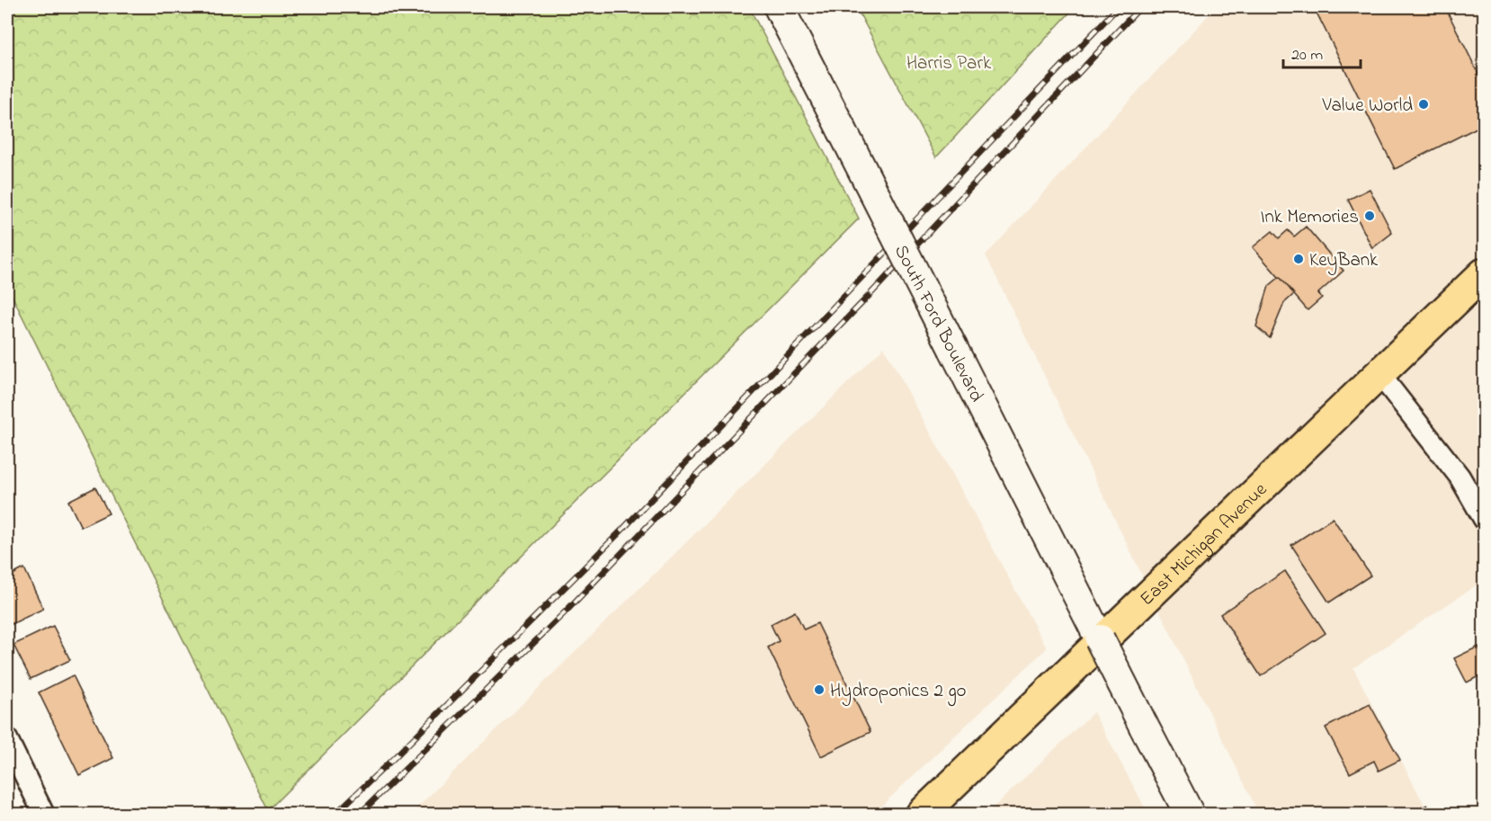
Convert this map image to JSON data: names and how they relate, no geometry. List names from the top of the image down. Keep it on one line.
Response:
{"streets":{"main road":["South Ford Boulevard","East Michigan Avenue"]},"parks":["Harris Park"],"places":["Value World","Ink Memories","KeyBank","Hydroponics 2 go"],"scale_bar":"20 m"}
